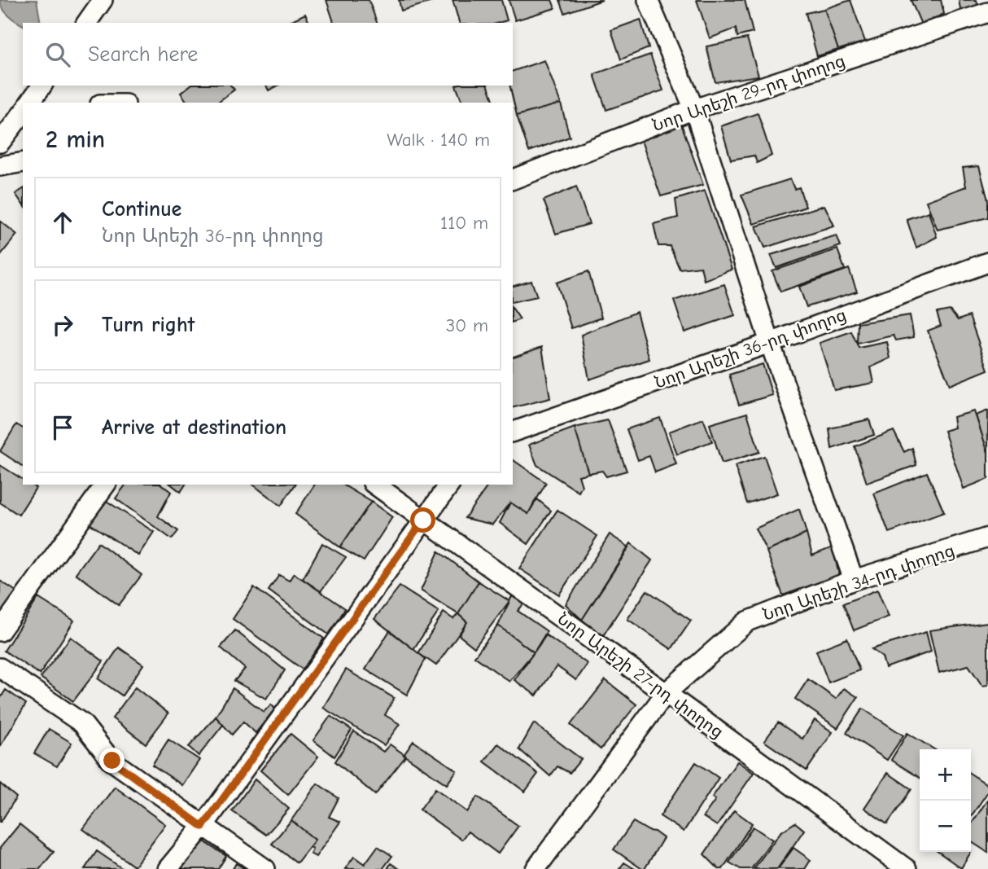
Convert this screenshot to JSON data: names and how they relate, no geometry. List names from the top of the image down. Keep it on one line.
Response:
{"streets":{"street":["Նոր Արեշի 29-րդ փողոց","Նոր Արեշի 36-րդ փողոց","Նոր Արեշի 34-րդ փողոց","Նոր Արեշի 27-րդ փողոց"]},"crossings":[["Նոր Արեշի 34-րդ փողոց","Նոր Արեշի 27-րդ փողոց"]],"page":{"search":"Search here","heading":["2 min","Walk · 140 m"],"list":[["Continue","Նոր Արեշի 36-րդ փողոց","110 m"],["Turn right","30 m"],"Arrive at destination"],"map_buttons":["+","−"]}}
